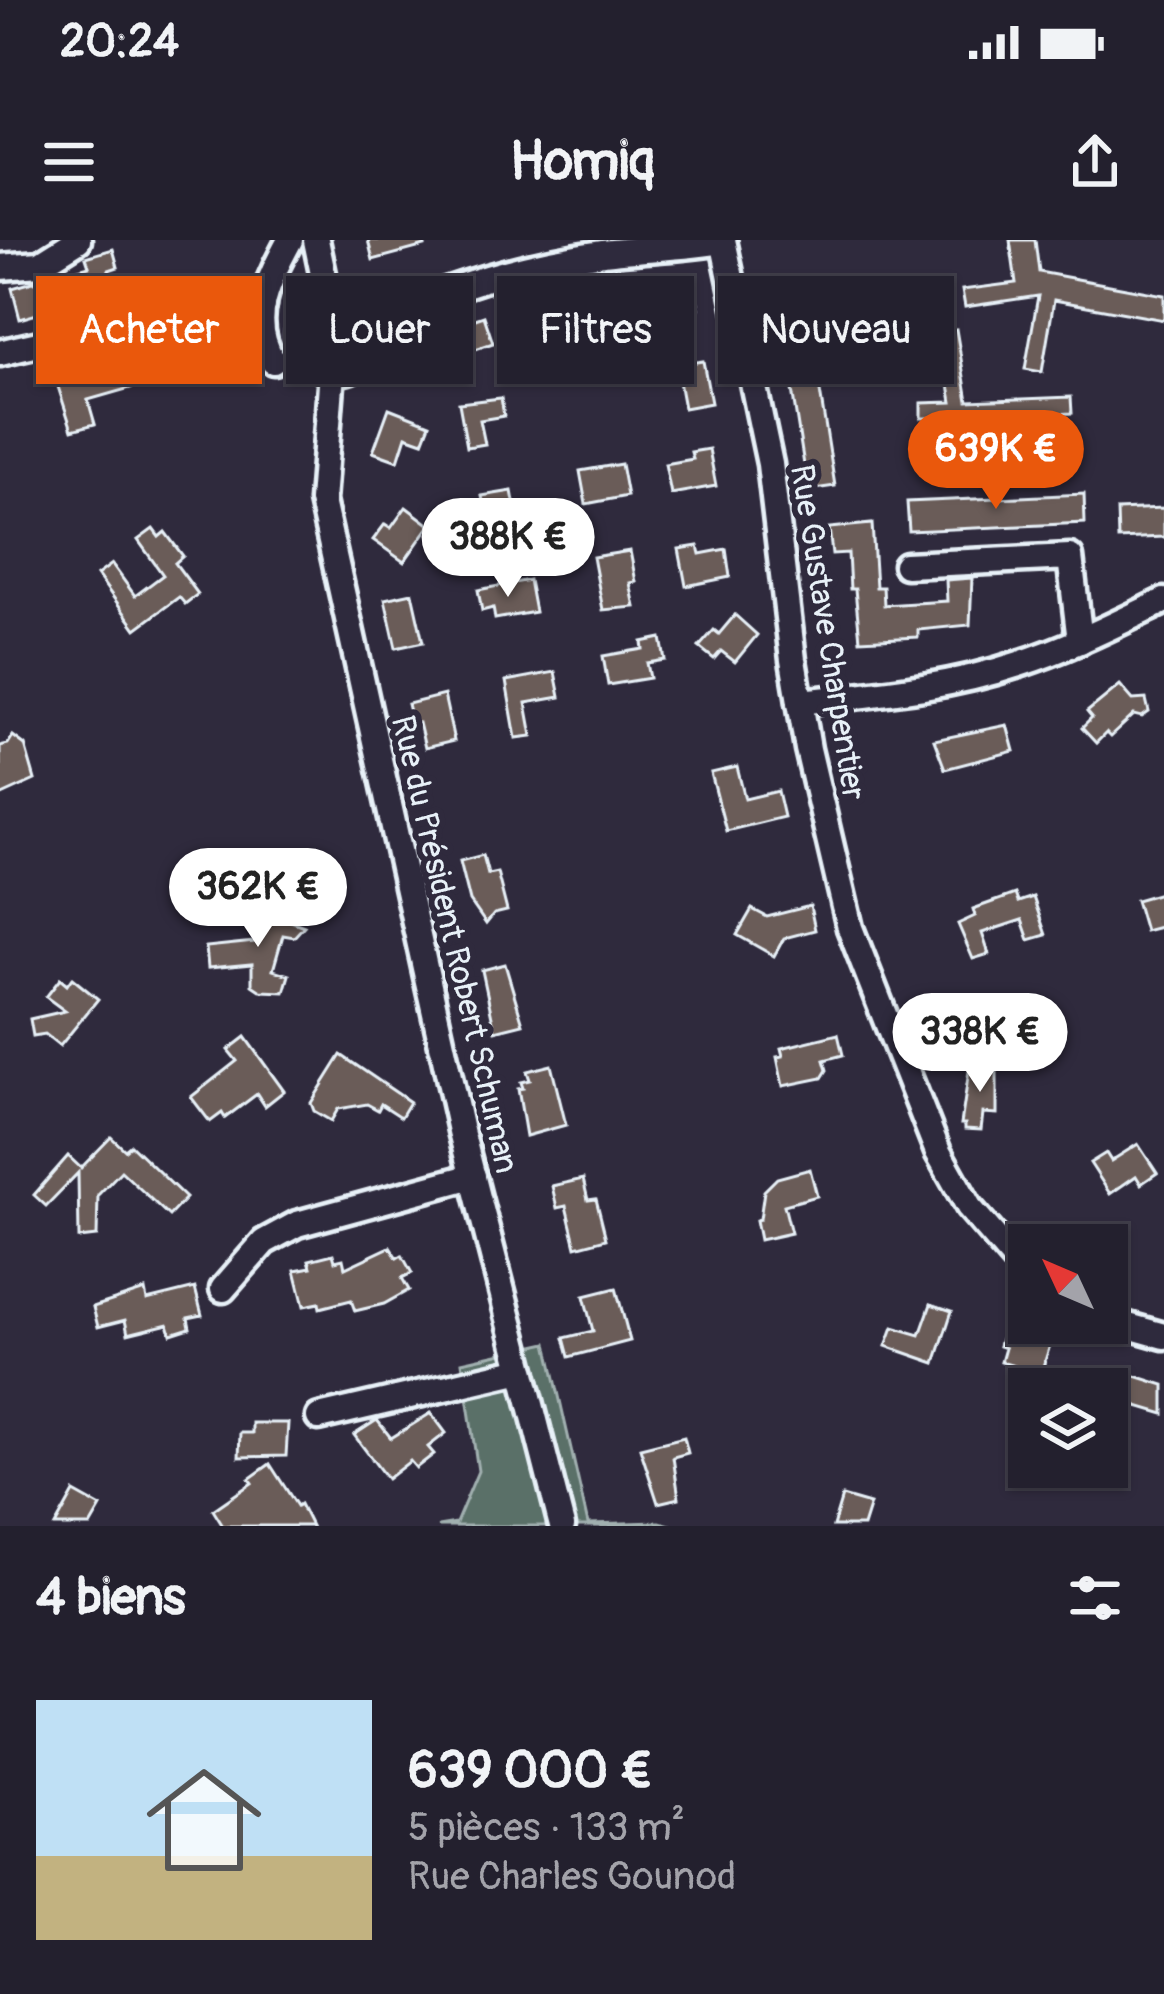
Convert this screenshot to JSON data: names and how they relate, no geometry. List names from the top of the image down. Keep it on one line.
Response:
{"streets":{"street":["Rue Gustave Charpentier","Rue du Président Robert Schuman"]},"north":"top left","page":{"status":"20:24","header":"Homiq","chip":["Acheter","Louer","Filtres","Nouveau"],"price":["639K €","388K €","362K €","338K €"],"heading":"4 biens","list":[{"name":"639 000 €","note":"5 pièces · 133 m² · Rue Charles Gounod"}]}}
